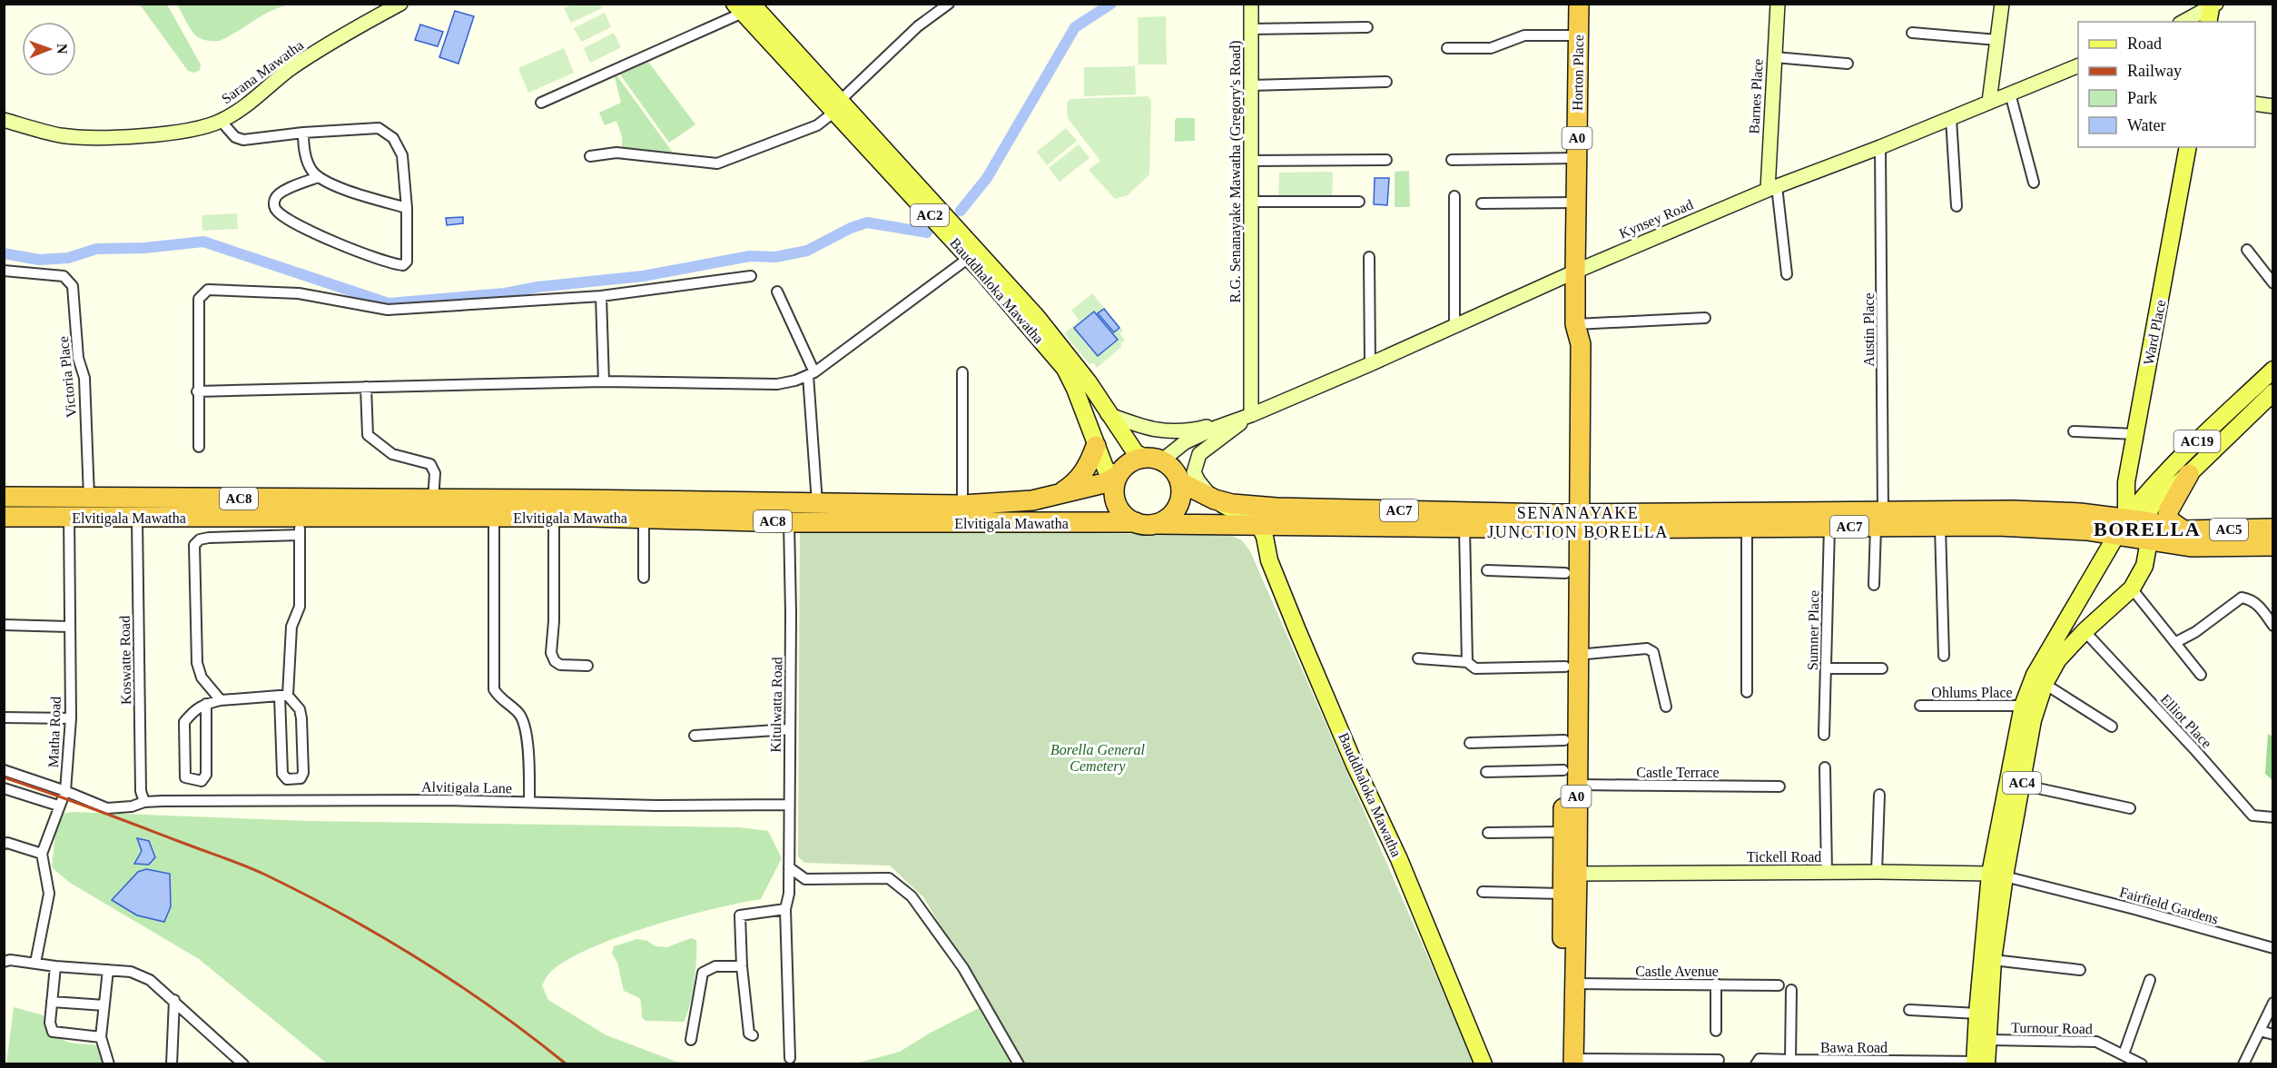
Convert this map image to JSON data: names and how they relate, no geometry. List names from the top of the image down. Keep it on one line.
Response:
{"streets":{"highway":["Horton Place","A0","AC8","AC7","Elvitigala Mawatha","AC5"],"main road":["AC2","Bauddhaloka Mawatha","Ward Place","AC19","AC4"],"street":["Sarana Mawatha","Barnes Place","R.G. Senanayake Mawatha (Gregory's Road)","Kynsey Road","Austin Place","Victoria Place","Sumner Place","Koswatte Road","Ohlums Place","Kitulwatta Road","Elliot Place","Matha Road","Castle Terrace","Alvitigala Lane","Tickell Road","Fairfield Gardens","Castle Avenue","Turnour Road","Bawa Road"]},"crossings":[["Horton Place","A0"],["Horton Place","Kynsey Road"],["Barnes Place","Kynsey Road"],["A0","Kynsey Road"],["A0","AC7"],["A0","Castle Terrace"],["A0","Tickell Road"],["A0","Castle Avenue"],["R.G. Senanayake Mawatha (Gregory's Road)","Kynsey Road"],["Kynsey Road","Bauddhaloka Mawatha"],["Kynsey Road","Austin Place"],["Kynsey Road","AC7"],["Kynsey Road","Elvitigala Mawatha"],["Bauddhaloka Mawatha","AC7"],["Bauddhaloka Mawatha","Elvitigala Mawatha"],["Austin Place","AC7"],["Ward Place","AC19"],["Ward Place","AC7"],["Ward Place","AC4"],["Victoria Place","Elvitigala Mawatha"],["AC19","AC7"],["AC19","AC5"],["AC19","AC4"],["AC7","Elvitigala Mawatha"],["AC7","Sumner Place"],["AC7","AC4"],["Elvitigala Mawatha","Koswatte Road"],["Elvitigala Mawatha","Kitulwatta Road"],["Elvitigala Mawatha","Matha Road"],["AC5","AC4"],["Koswatte Road","Alvitigala Lane"],["Ohlums Place","AC4"],["Kitulwatta Road","Alvitigala Lane"],["Elliot Place","AC4"],["Matha Road","Alvitigala Lane"],["AC4","Tickell Road"],["AC4","Fairfield Gardens"],["AC4","Turnour Road"],["AC4","Bawa Road"],["Tickell Road","Fairfield Gardens"]],"districts":["SENANAYAKE JUNCTION BORELLA","BORELLA"],"parks":["Borella General Cemetery"],"legend":["Road","Railway","Park","Water"],"north":"right"}
